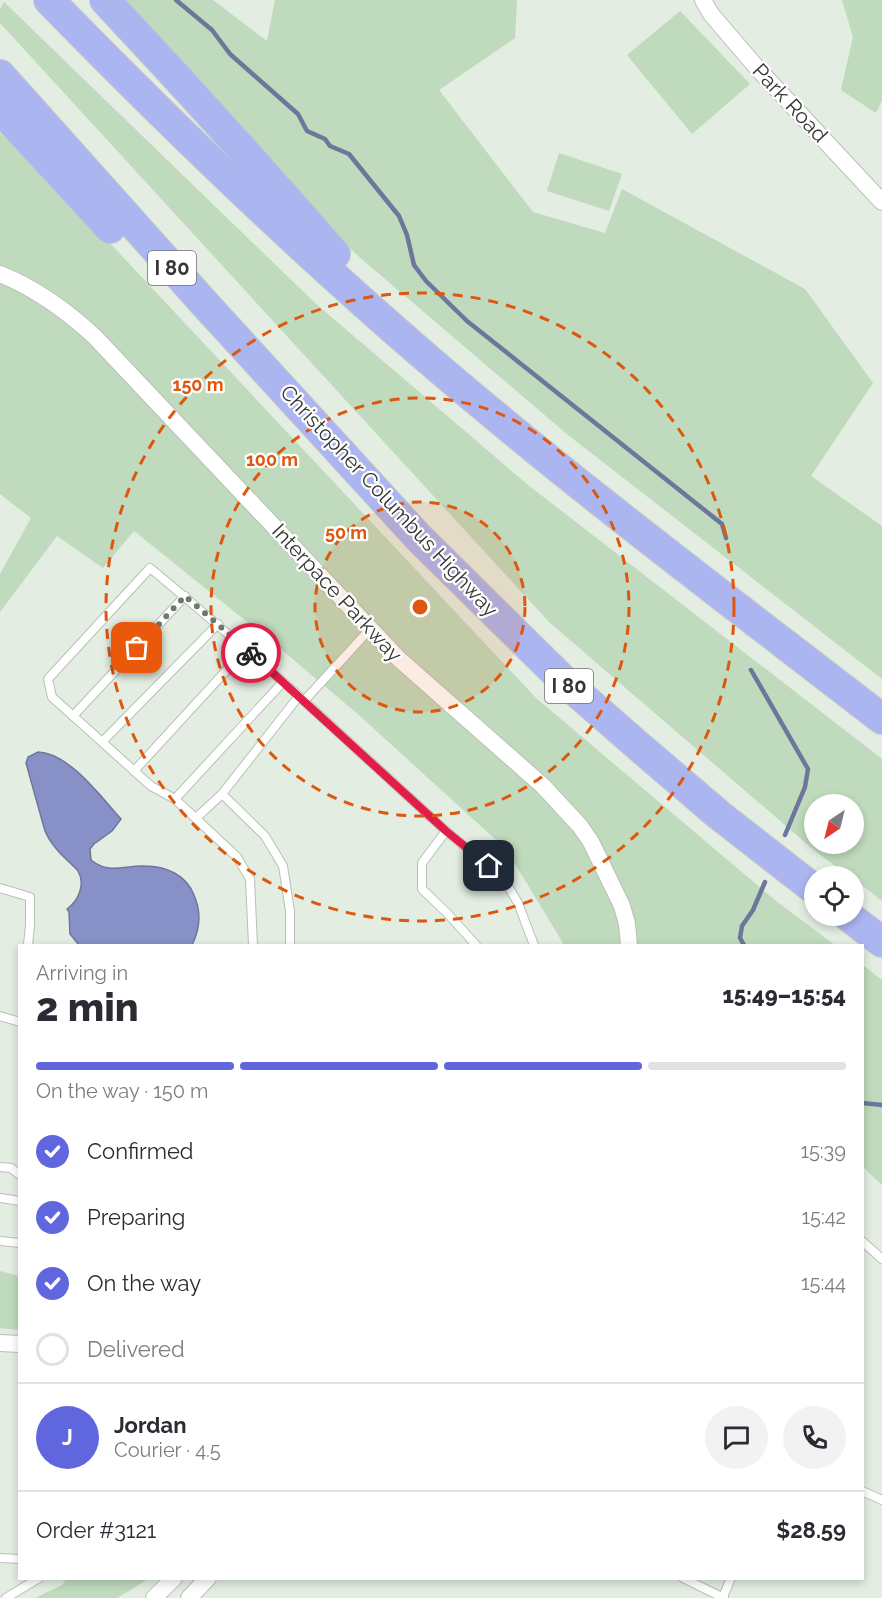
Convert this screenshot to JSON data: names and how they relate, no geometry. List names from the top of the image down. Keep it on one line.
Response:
{"streets":{"highway":["I 80","Christopher Columbus Highway"],"street":["Park Road","Interpace Parkway"]},"north":"bottom left","page":{"heading":["2 min","Arriving in","15:49–15:54"],"panel":["Jordan","Courier · 4.5","Order #3121","$28.59"],"bar":"On the way · 150 m","list":[["Confirmed","15:39"],["Preparing","15:42"],["On the way","15:44"],"Delivered"],"round":"J"},"rings":["150 m","100 m","50 m"]}
